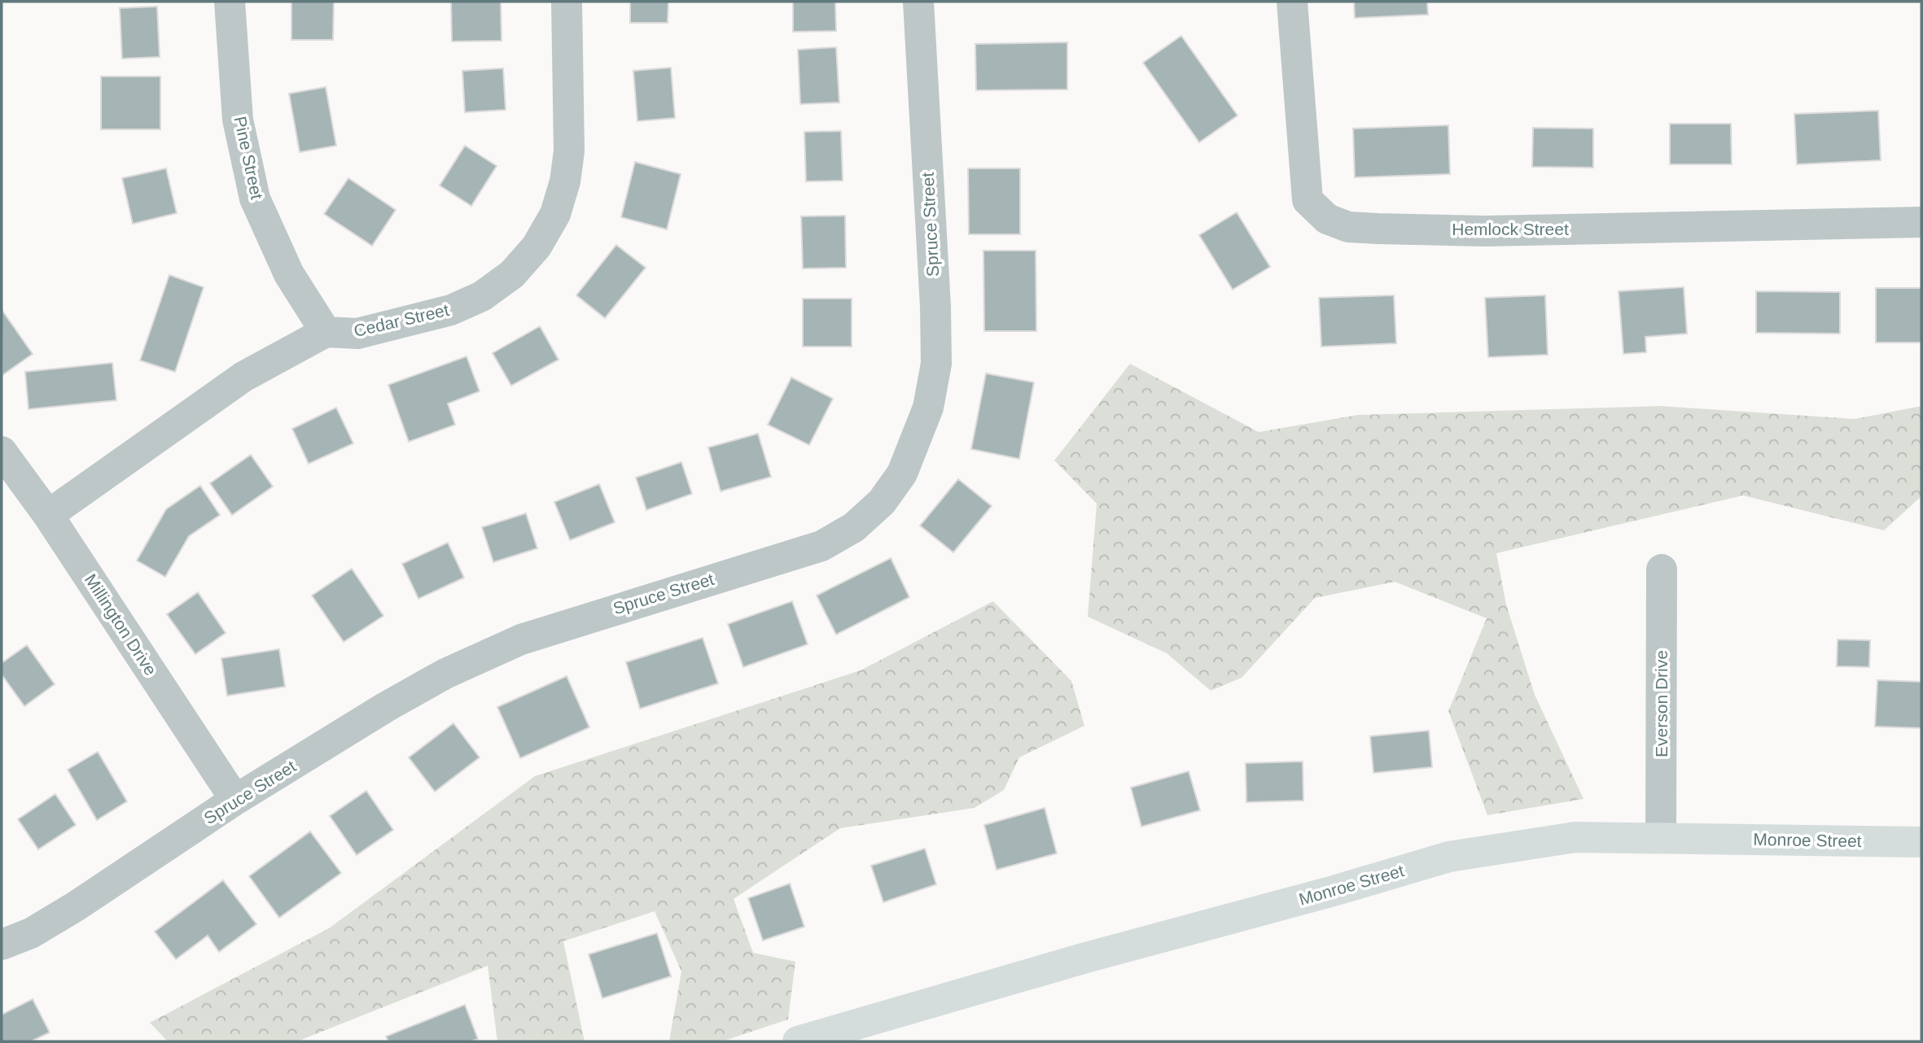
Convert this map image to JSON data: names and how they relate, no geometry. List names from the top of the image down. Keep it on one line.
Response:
{"streets":{"main road":["Monroe Street"],"street":["Pine Street","Spruce Street","Hemlock Street","Cedar Street","Millington Drive","Everson Drive"]},"crossings":[["Pine Street","Cedar Street"],["Spruce Street","Millington Drive"],["Everson Drive","Monroe Street"]]}
